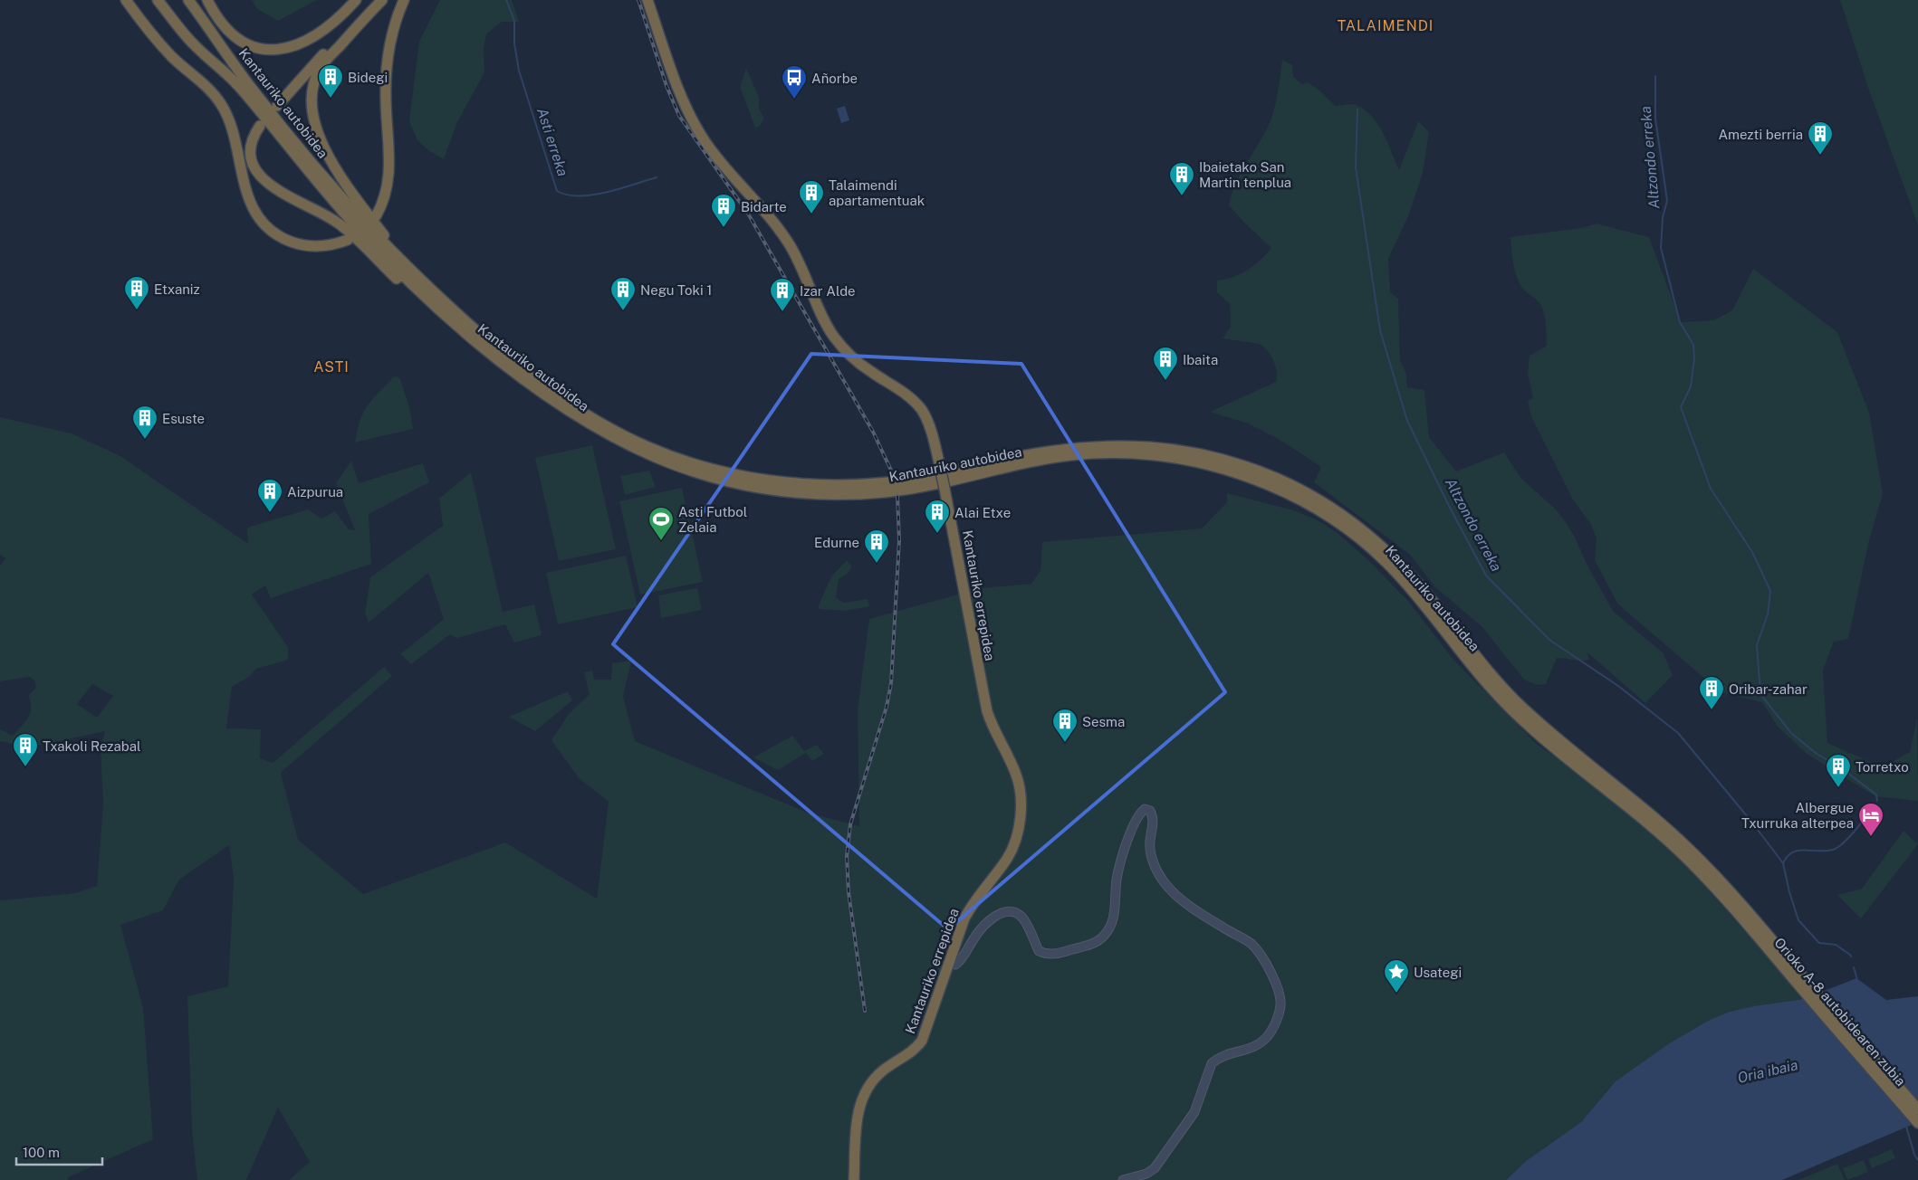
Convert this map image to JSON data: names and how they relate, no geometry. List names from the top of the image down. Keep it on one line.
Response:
{"streets":{"highway":["Kantauriko autobidea","Kantauriko errepidea","Orioko A-8 autobidearen zubia"]},"crossings":[["Kantauriko autobidea","Orioko A-8 autobidearen zubia"]],"districts":["TALAIMENDI","ASTI"],"water":["Asti erreka","Altzondo erreka","Oria ibaia"],"places":{"building":["Bidegi","Amezti berria","Ibaietako San Martin tenplua","Talaimendi apartamentuak","Bidarte","Etxaniz","Negu Toki 1","Izar Alde","Ibaita","Esuste","Aizpurua","Alai Etxe","Edurne","Oribar-zahar","Sesma","Txakoli Rezabal","Torretxo"],"bus stop":["Añorbe"],"sports":["Asti Futbol Zelaia"],"hotel":["Albergue Txurruka alterpea"],"place":["Usategi"]},"scale_bar":"100 m"}
